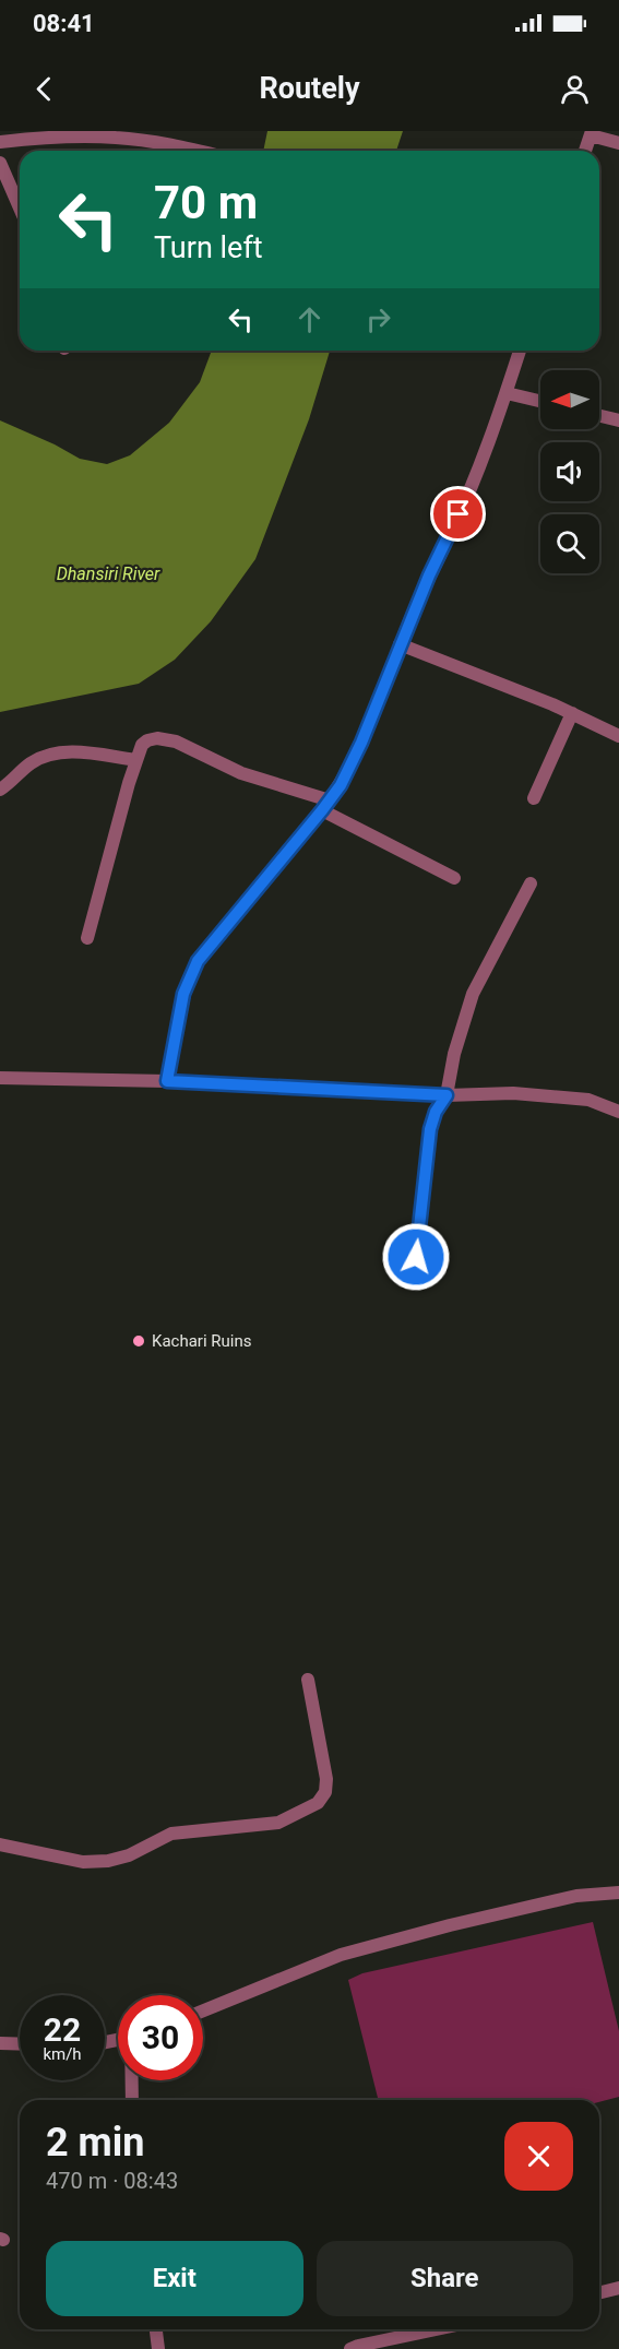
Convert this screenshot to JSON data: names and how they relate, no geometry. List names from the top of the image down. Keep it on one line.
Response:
{"water":["Dhansiri River"],"places":["Kachari Ruins"],"north":"left","page":{"status":"08:41","header":"Routely","turn":["70 m","Turn left"],"speed":"22 km/h","limit":"30","heading":["2 min","470 m · 08:43"],"buttons":["Exit","Share"]}}
